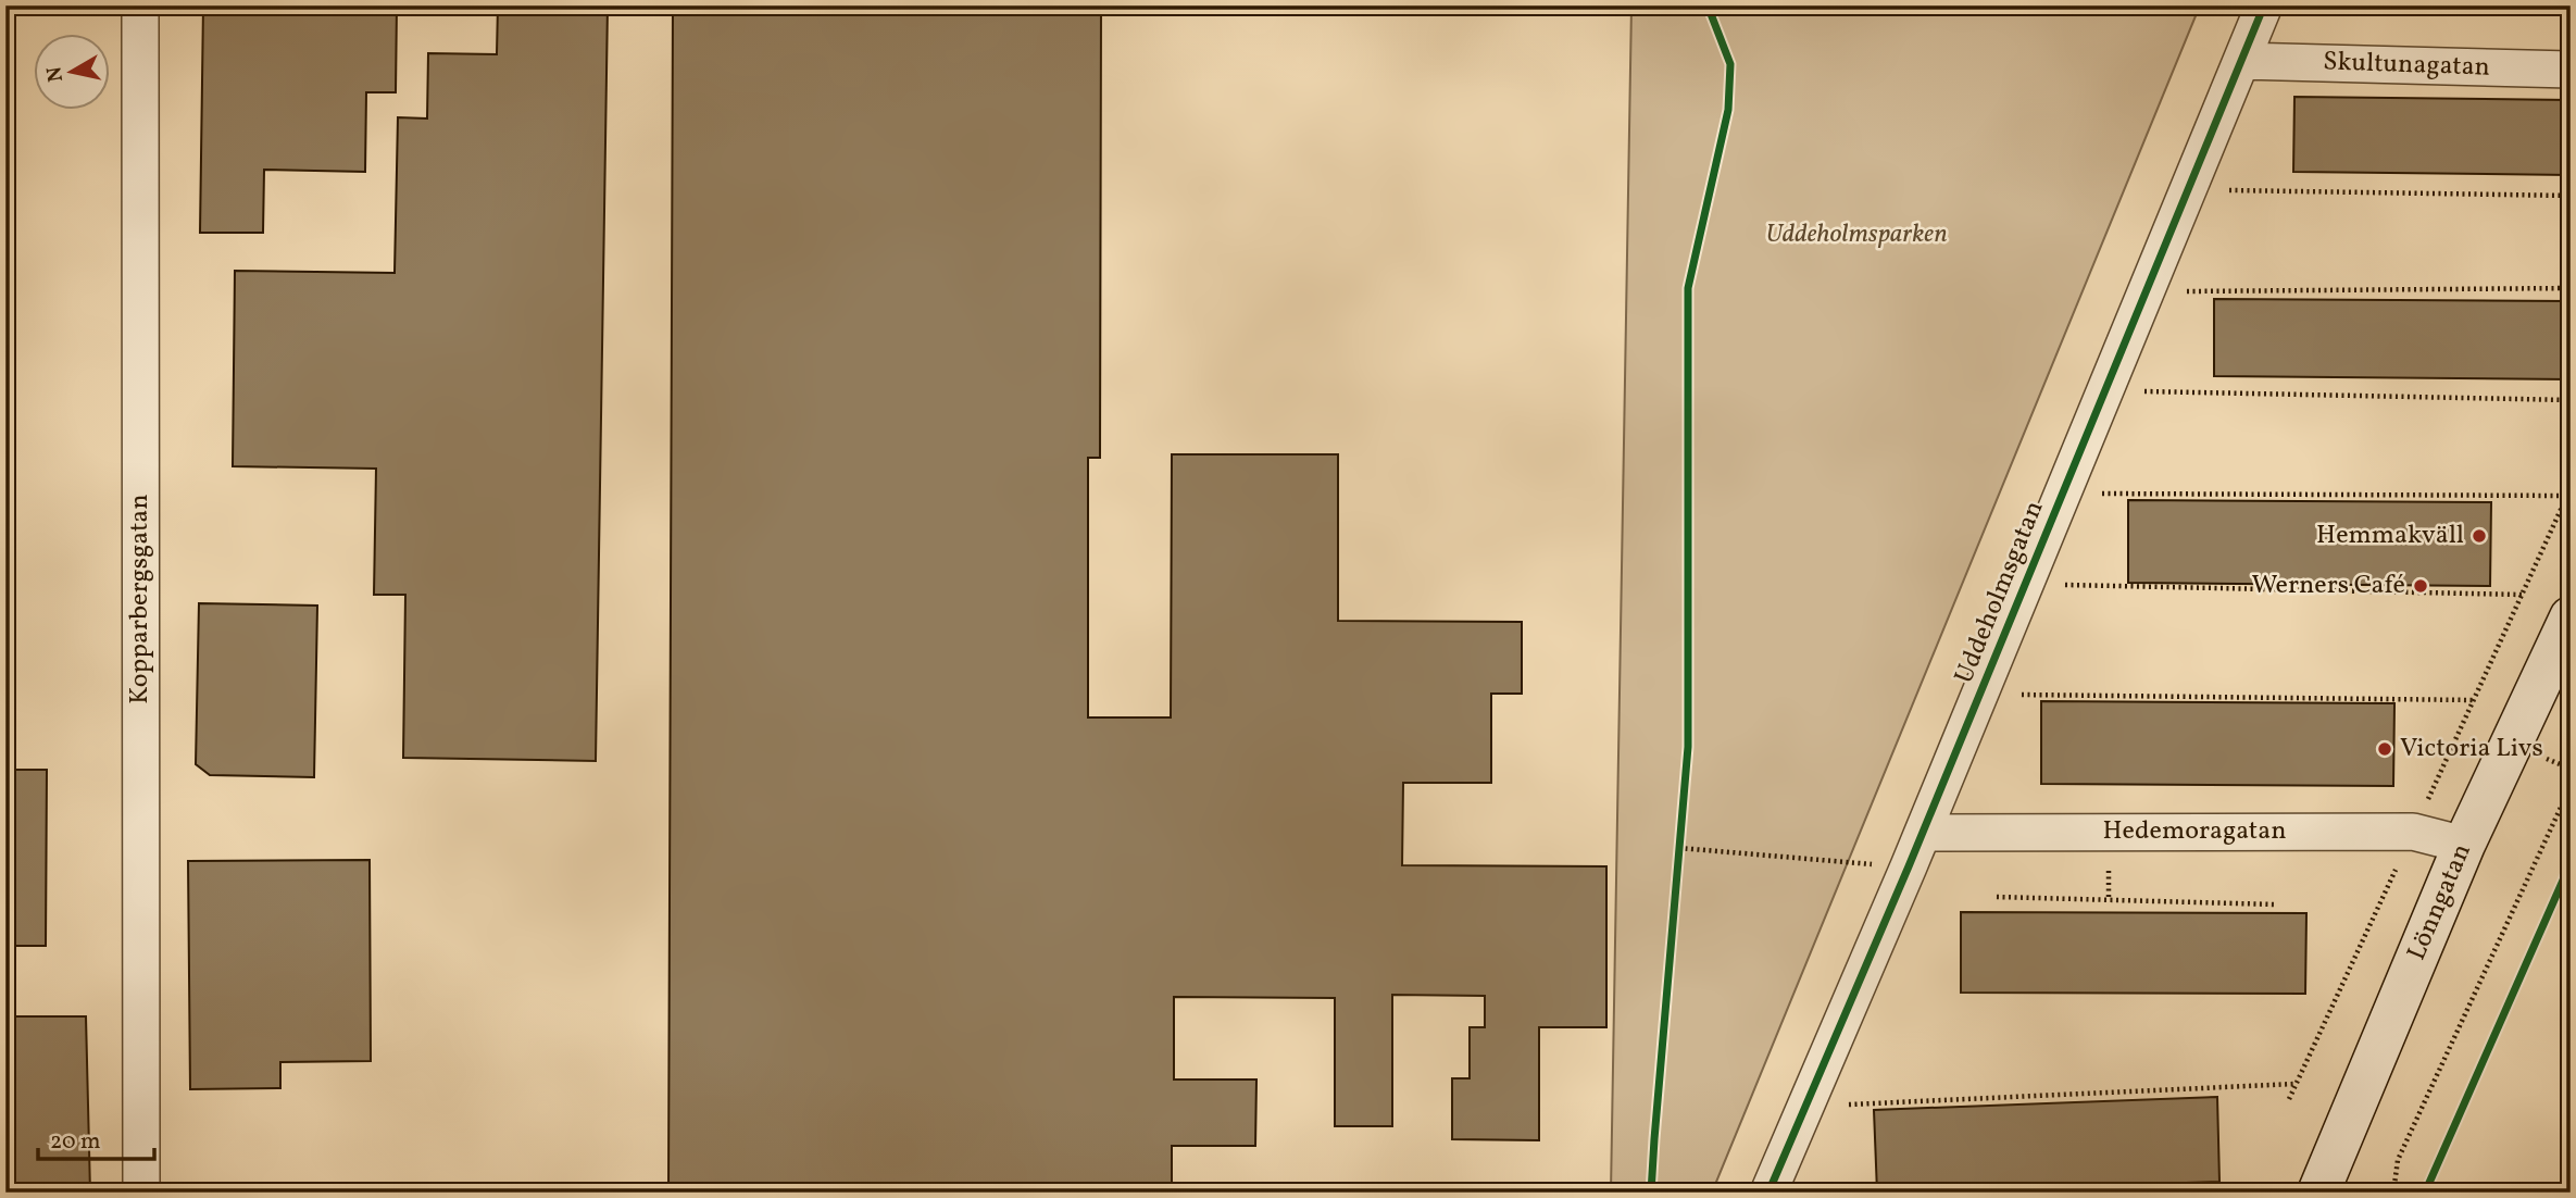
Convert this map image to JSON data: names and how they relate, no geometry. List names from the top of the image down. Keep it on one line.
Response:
{"streets":{"street":["Skultunagatan","Uddeholmsgatan","Kopparbergsgatan","Hedemoragatan","Lönngatan"]},"crossings":[["Skultunagatan","Uddeholmsgatan"],["Uddeholmsgatan","Hedemoragatan"],["Hedemoragatan","Lönngatan"]],"parks":["Uddeholmsparken"],"places":["Hemmakväll","Werners Café","Victoria Livs"],"scale_bar":"20 m","north":"left"}
